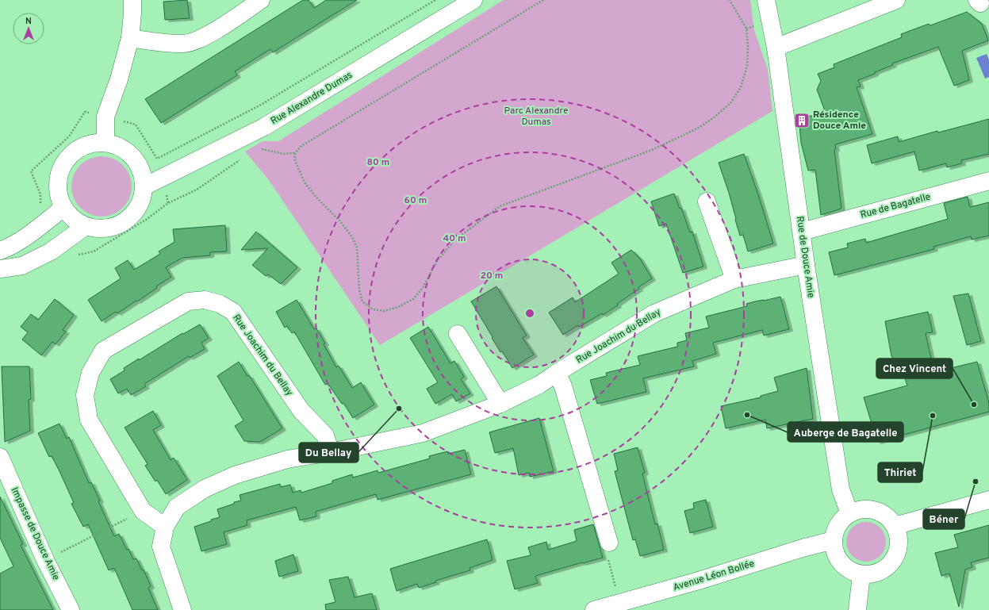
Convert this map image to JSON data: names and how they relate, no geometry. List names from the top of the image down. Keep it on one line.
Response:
{"streets":{"street":["Rue Alexandre Dumas","Rue de Bagatelle","Rue de Douce Amie","Rue Joachim du Bellay","Impasse de Douce Amie","Avenue Léon Bollée"]},"crossings":[["Rue de Bagatelle","Rue de Douce Amie"],["Rue de Douce Amie","Rue Joachim du Bellay"],["Rue de Douce Amie","Avenue Léon Bollée"]],"parks":["Parc Alexandre Dumas"],"places":{"building":["Résidence Douce Amie"],"other":["Chez Vincent","Du Bellay","Auberge de Bagatelle","Thiriet","Béner"]},"north":"top","rings":["80 m","60 m","40 m","20 m"]}
